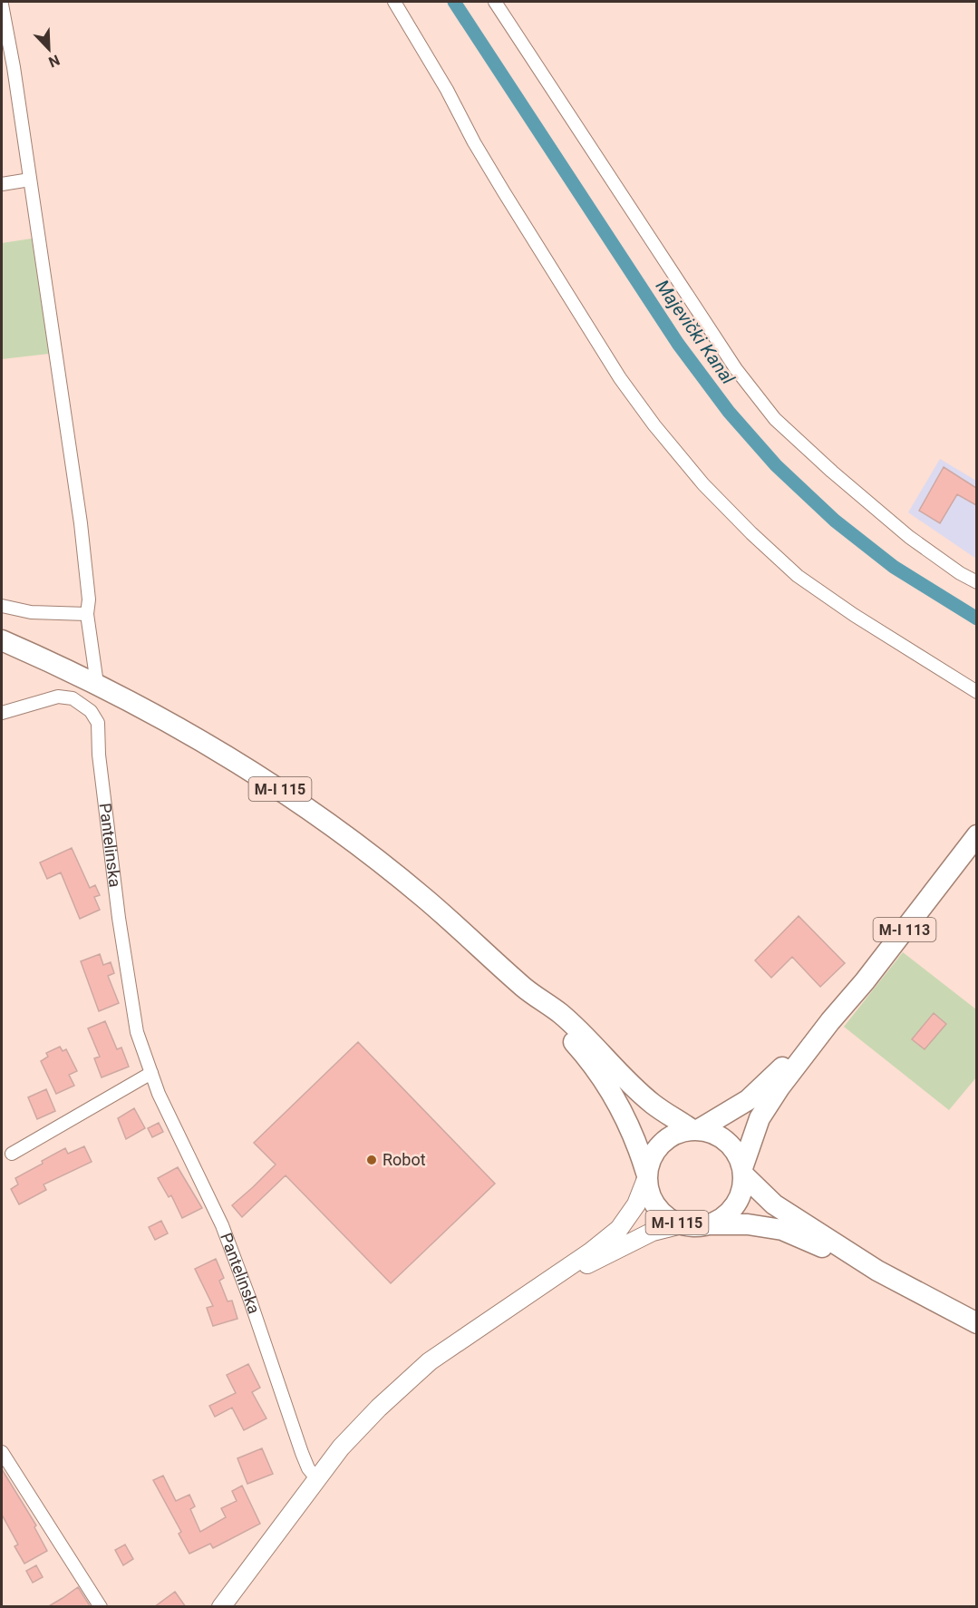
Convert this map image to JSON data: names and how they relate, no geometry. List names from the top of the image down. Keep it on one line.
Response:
{"streets":{"main road":["M-I 115","M-I 113"],"street":["Pantelinska"]},"crossings":[["M-I 115","M-I 113"]],"water":["Majevički Kanal"],"places":["Robot"],"north":"bottom right"}
